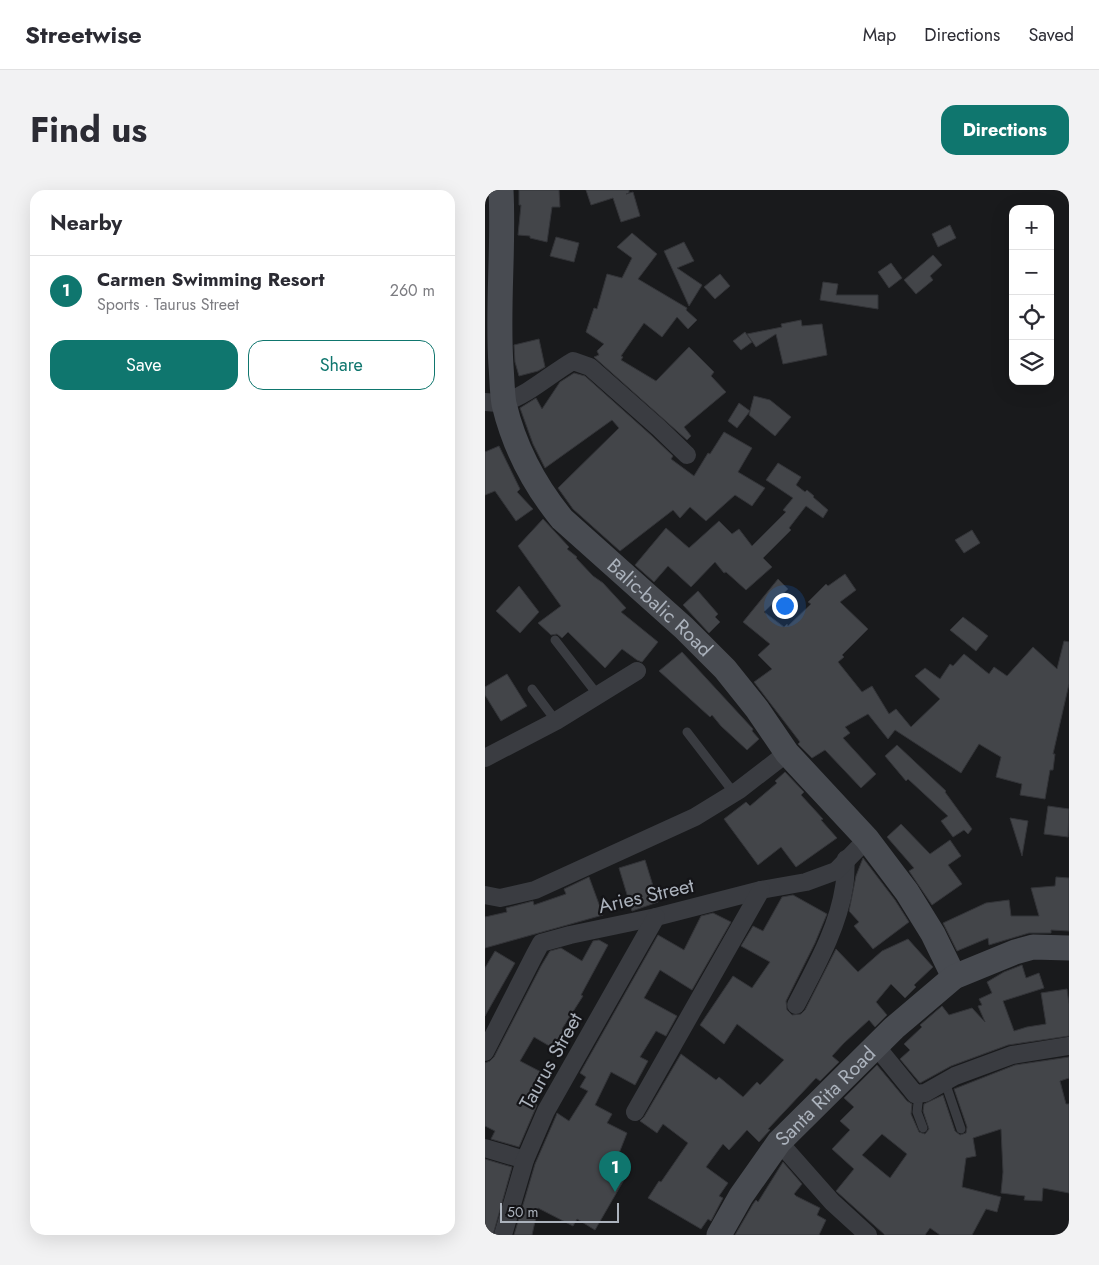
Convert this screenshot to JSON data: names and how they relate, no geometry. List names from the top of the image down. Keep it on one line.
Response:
{"streets":{"main road":["Balic-balic Road","Santa Rita Road"],"street":["Aries Street","Taurus Street"]},"crossings":[["Balic-balic Road","Aries Street"],["Balic-balic Road","Santa Rita Road"],["Aries Street","Taurus Street"]],"scale_bar":"50 m","page":{"header":"Streetwise","nav":["Map","Directions","Saved"],"title":"Find us","buttons":["Directions",["Save","Share"]],"heading":"Nearby","map_buttons":["+","−"],"list":[{"mark":"1","name":"Carmen Swimming Resort","note":"Sports · Taurus Street","value":"260 m"}],"pins":"1","scale":"50 m"}}
